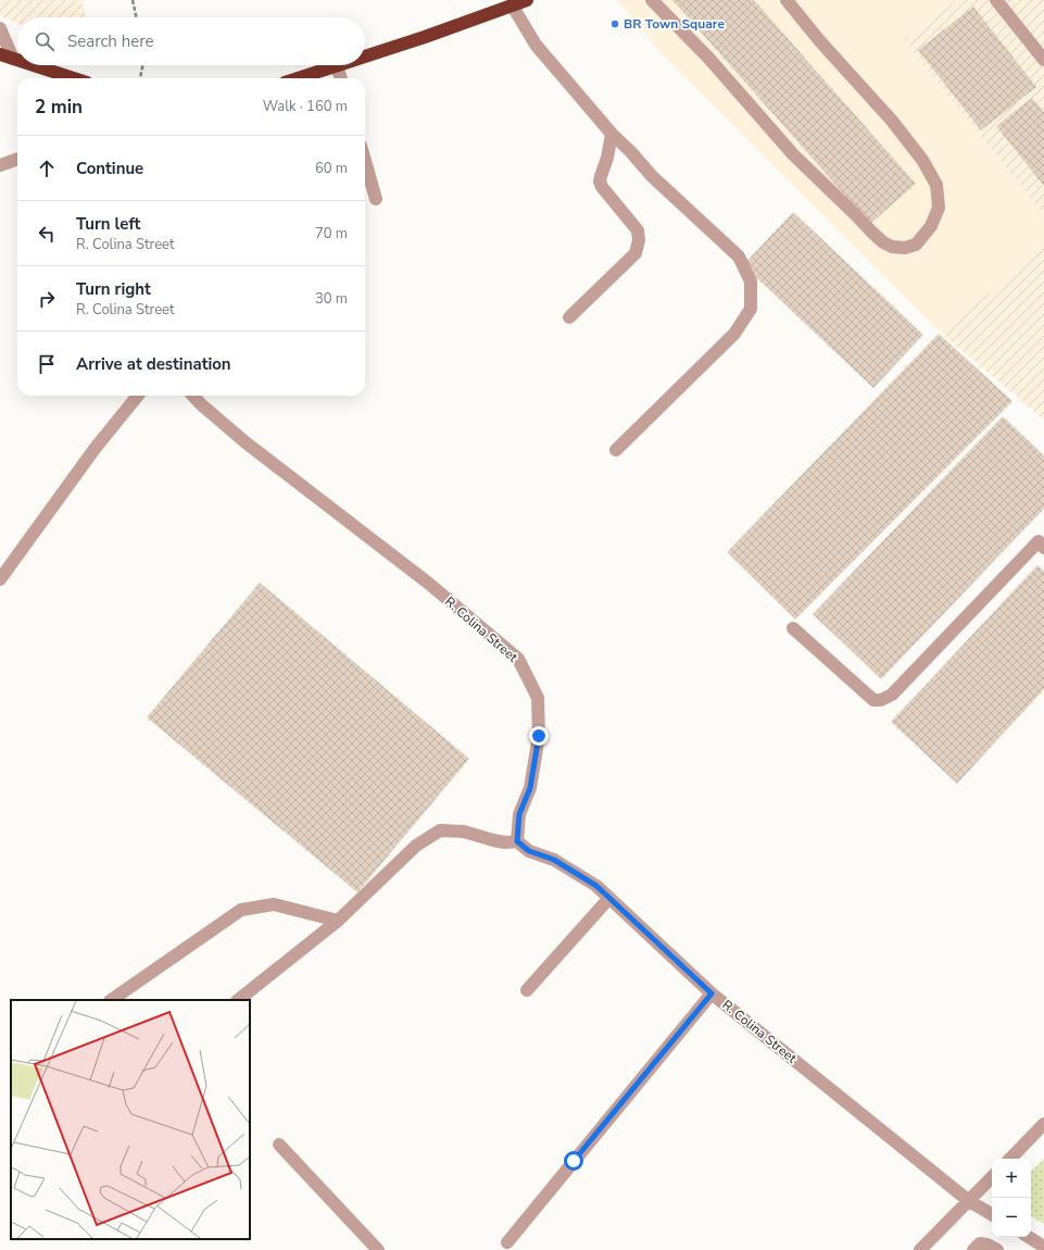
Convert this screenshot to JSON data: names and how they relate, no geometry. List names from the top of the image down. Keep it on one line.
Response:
{"streets":{"street":["R. Colina Street"]},"places":["BR Town Square"],"page":{"search":"Search here","heading":["2 min","Walk · 160 m"],"list":[["Continue","60 m"],["Turn left","R. Colina Street","70 m"],["Turn right","R. Colina Street","30 m"],"Arrive at destination"],"map_buttons":["+","−"]}}
